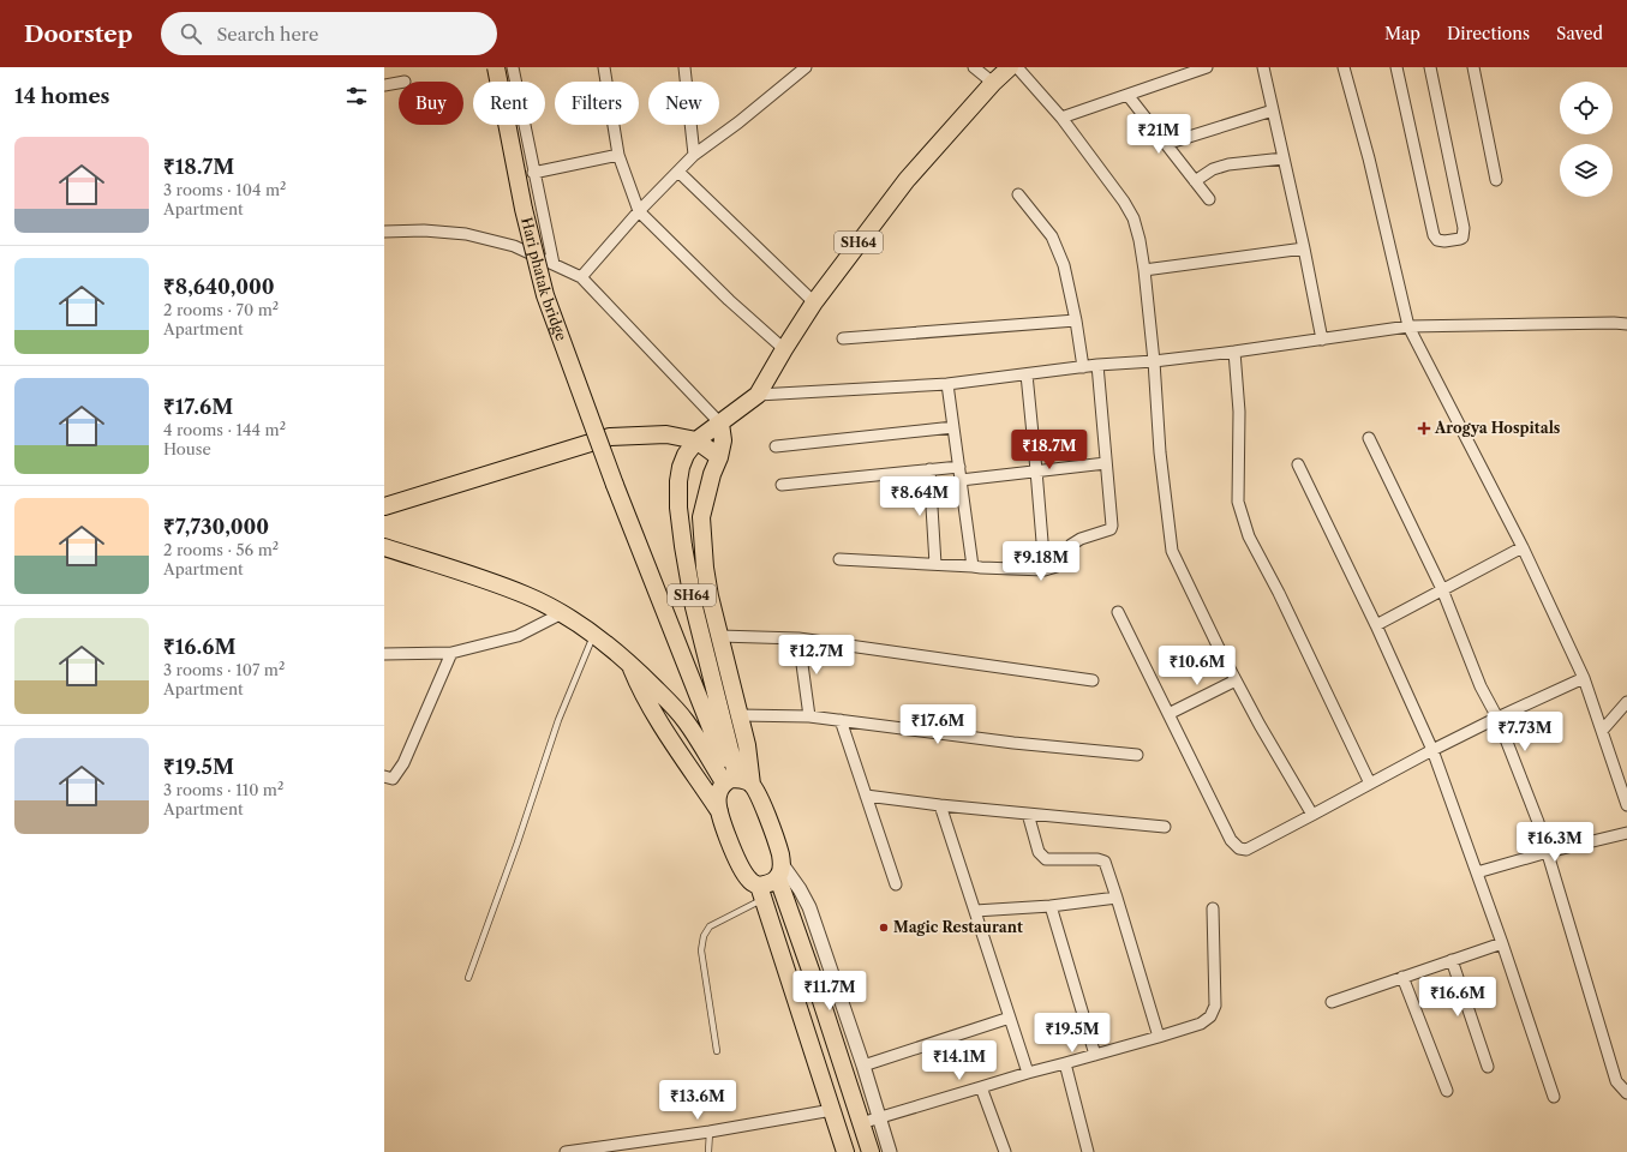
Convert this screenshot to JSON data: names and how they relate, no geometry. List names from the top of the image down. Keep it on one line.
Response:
{"streets":{"main road":["SH64","Hari phatak bridge"]},"crossings":[["SH64","Hari phatak bridge"]],"places":{"health":["Arogya Hospitals"],"other":["Magic Restaurant"]},"page":{"header":"Doorstep","search":"Search here","nav":["Map","Directions","Saved"],"heading":"14 homes","chip":["Buy","Rent","Filters","New"],"price":["₹21M","₹18.7M","₹8.64M","₹9.18M","₹12.7M","₹10.6M","₹17.6M","₹7.73M","₹16.3M","₹11.7M","₹16.6M","₹19.5M","₹14.1M","₹13.6M"],"list":[{"name":"₹18.7M","note":"3 rooms · 104 m² · Apartment"},{"name":"₹8,640,000","note":"2 rooms · 70 m² · Apartment"},{"name":"₹17.6M","note":"4 rooms · 144 m² · House"},{"name":"₹7,730,000","note":"2 rooms · 56 m² · Apartment"},{"name":"₹16.6M","note":"3 rooms · 107 m² · Apartment"},{"name":"₹19.5M","note":"3 rooms · 110 m² · Apartment"}]}}
